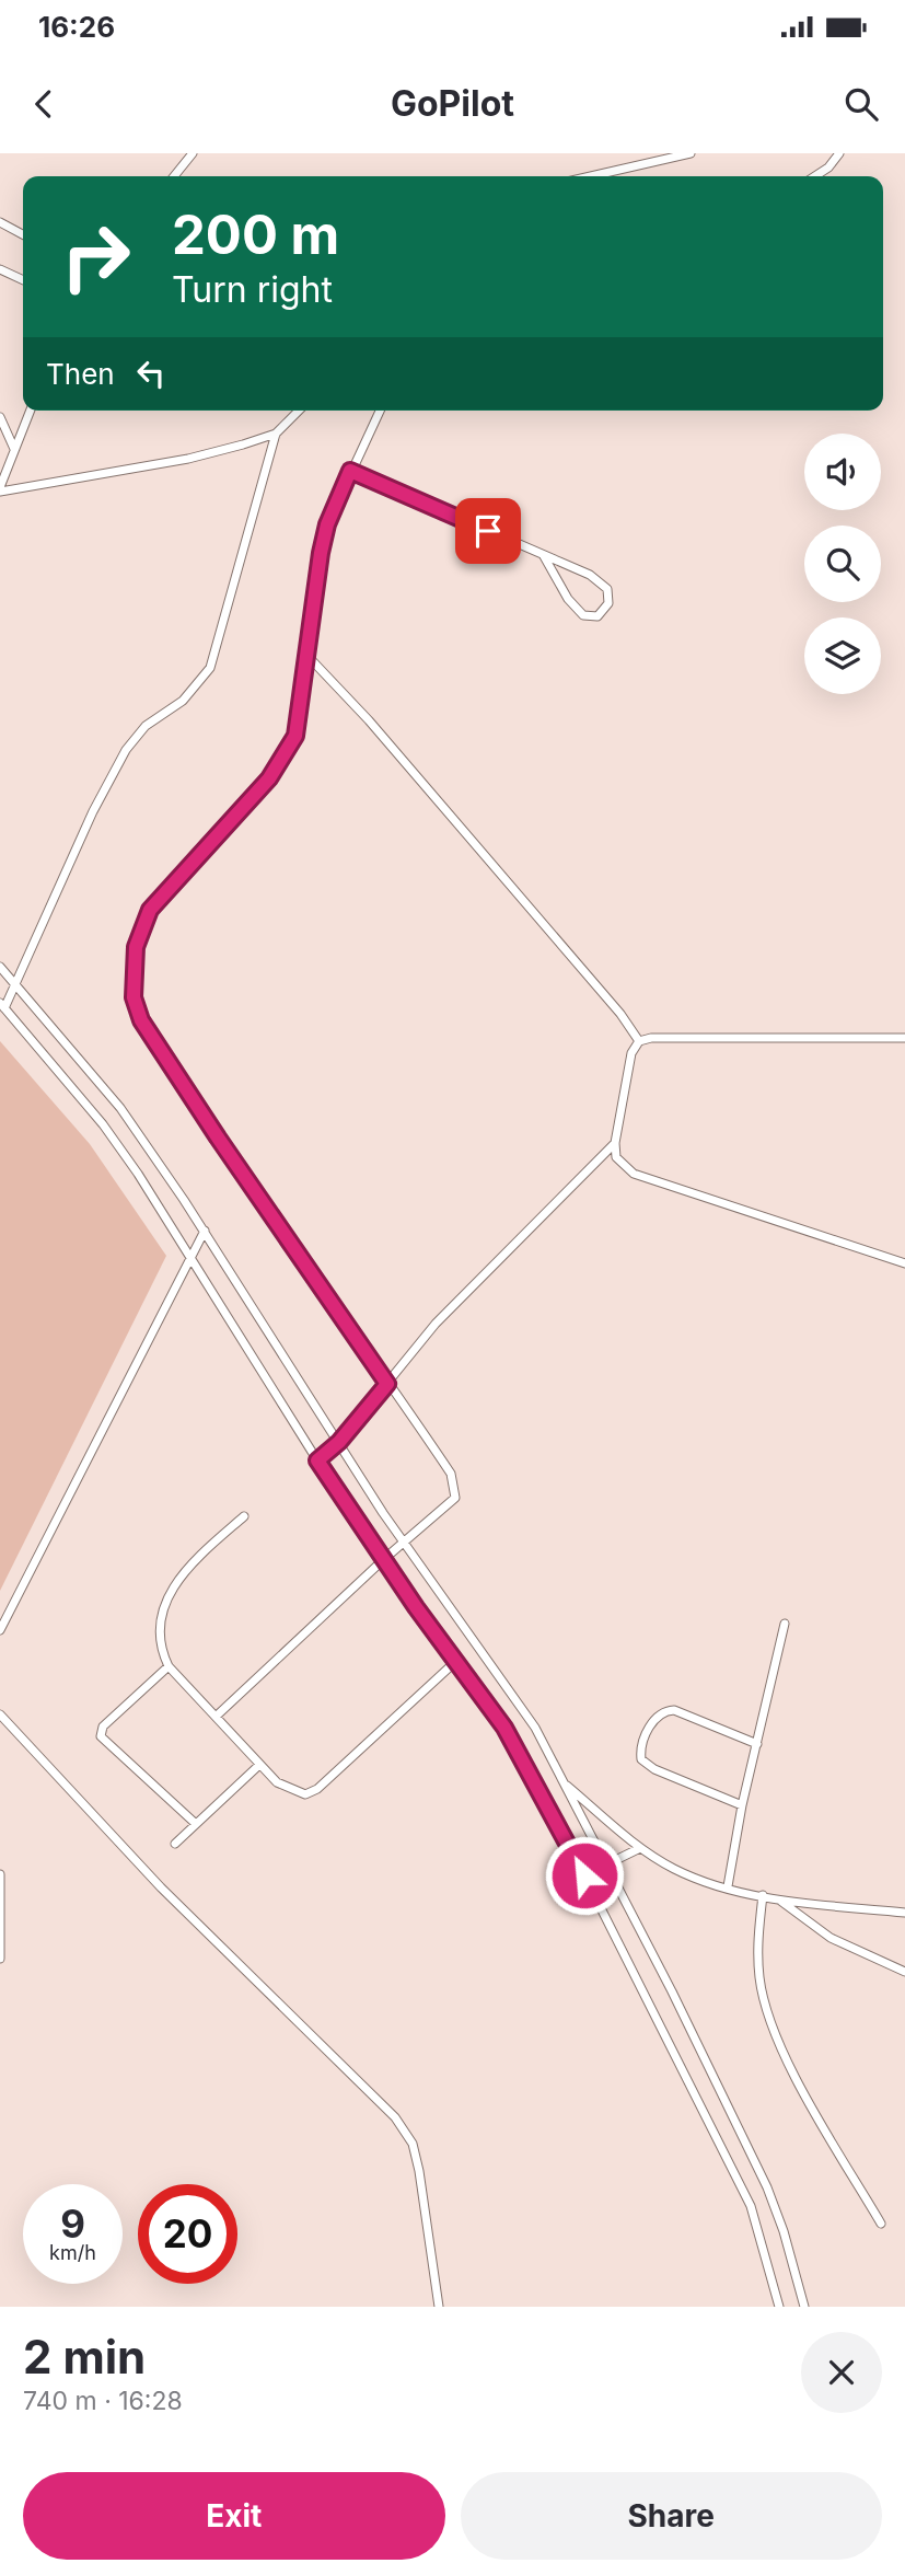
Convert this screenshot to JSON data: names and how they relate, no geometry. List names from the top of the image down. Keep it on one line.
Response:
{"page":{"status":"16:26","header":"GoPilot","turn":["200 m","Turn right"],"then":"Then","speed":"9 km/h","limit":"20","heading":["2 min","740 m · 16:28"],"buttons":["Exit","Share"]}}
